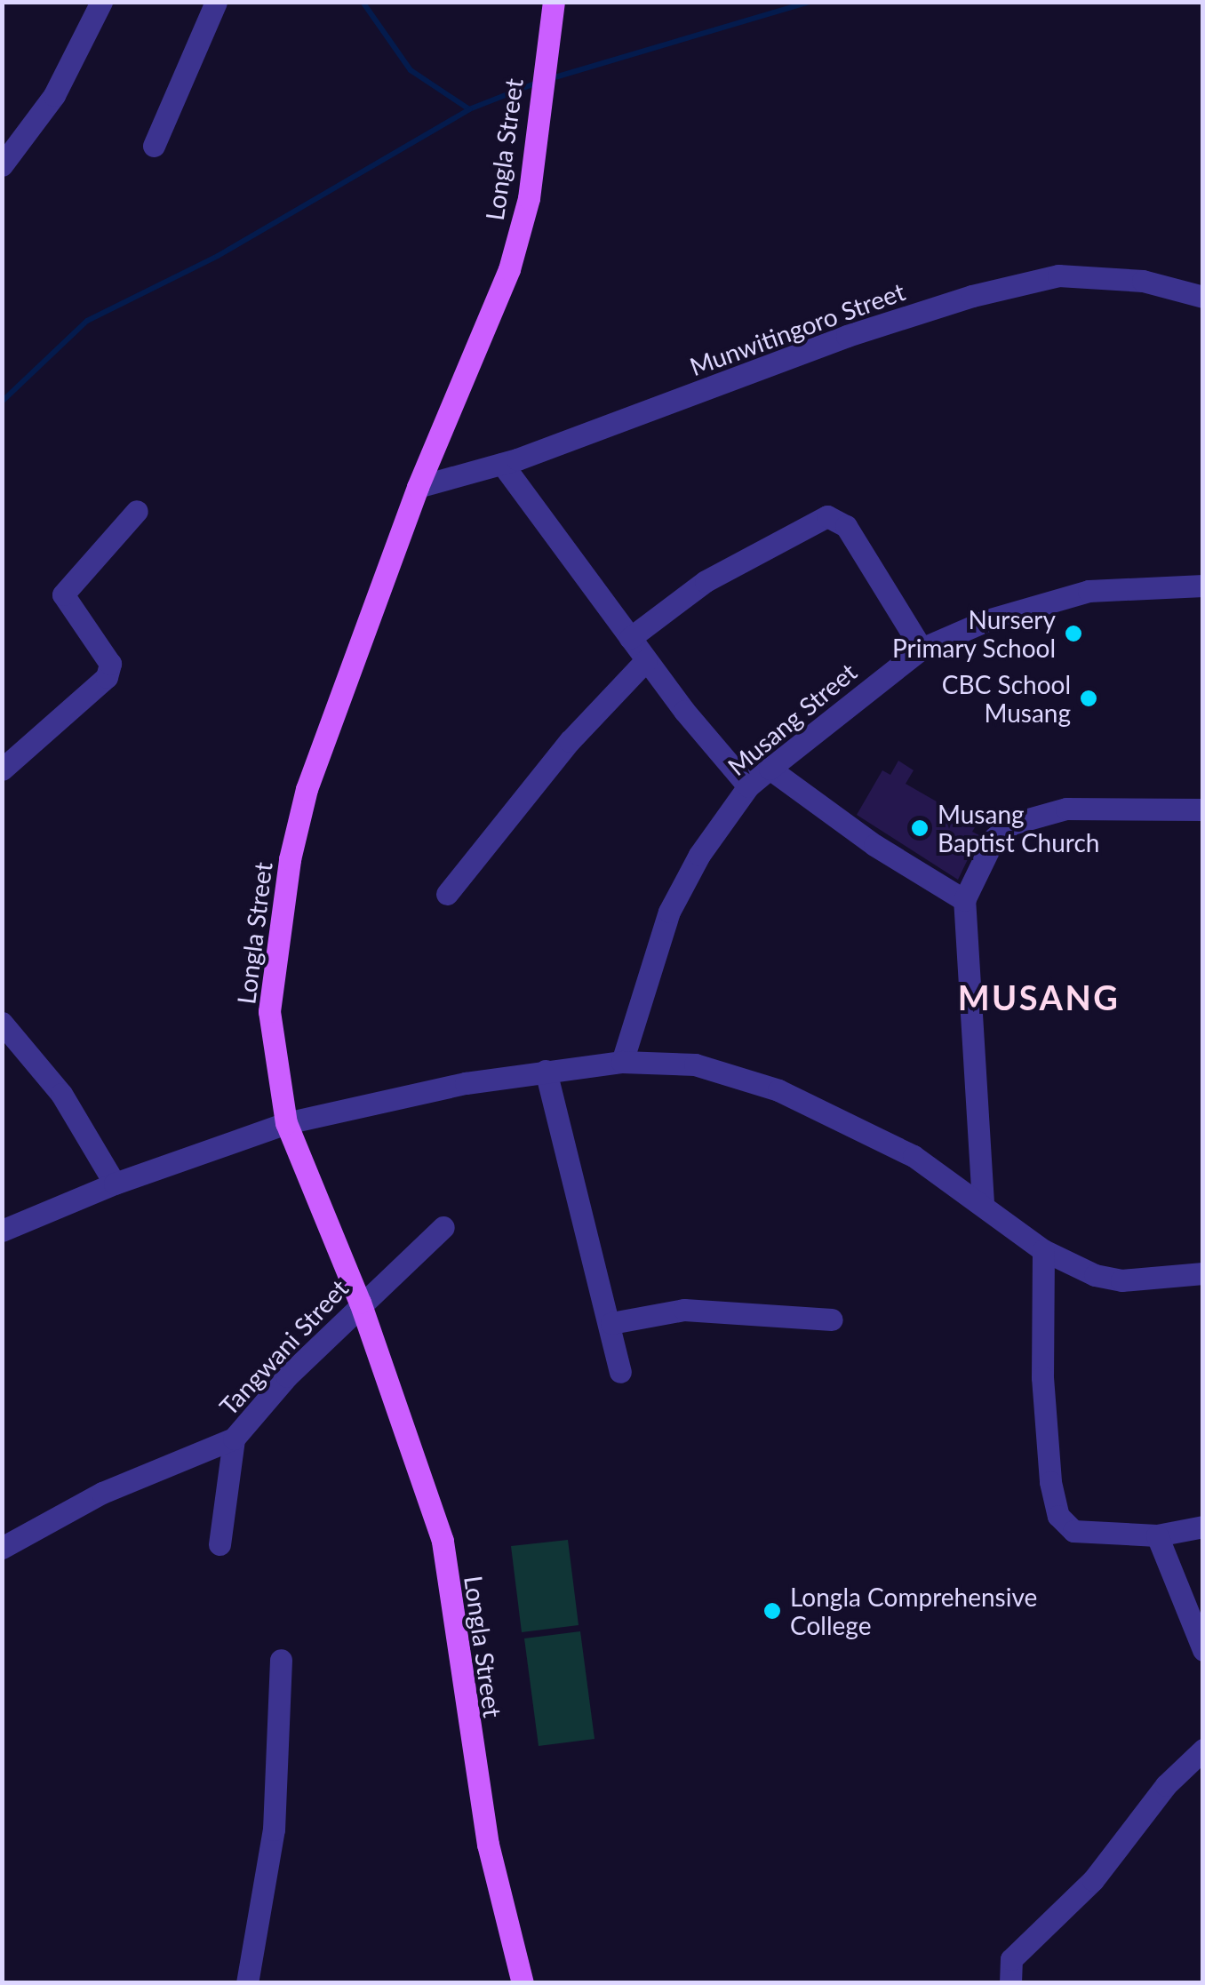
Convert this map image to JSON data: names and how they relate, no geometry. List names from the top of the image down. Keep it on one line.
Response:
{"streets":{"main road":["Longla Street"],"street":["Munwitingoro Street","Musang Street","Tangwani Street"]},"crossings":[["Longla Street","Munwitingoro Street"],["Longla Street","Tangwani Street"]],"districts":["MUSANG"],"places":["Nursery Primary School","CBC School Musang","Musang Baptist Church","Longla Comprehensive College"]}
